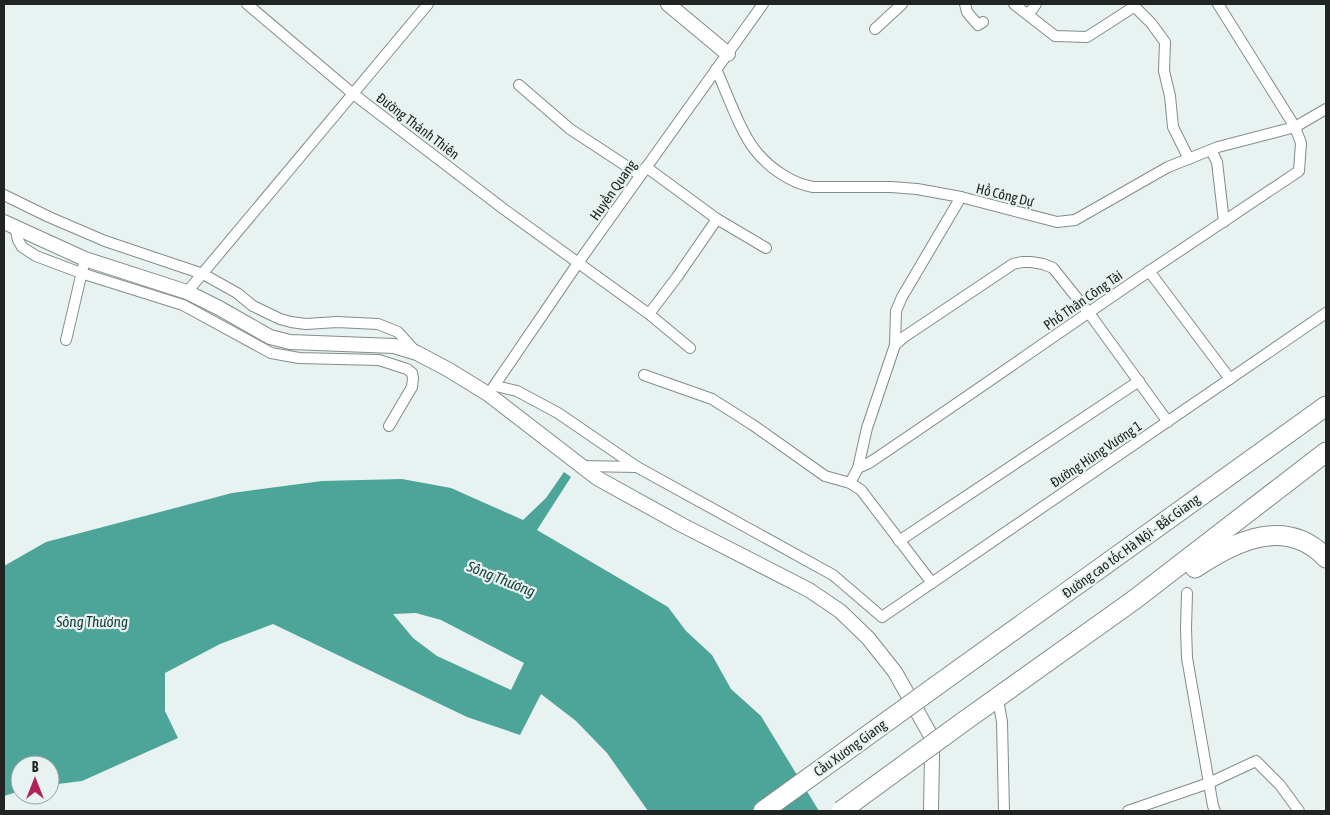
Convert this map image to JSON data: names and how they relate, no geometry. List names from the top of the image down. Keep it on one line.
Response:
{"streets":{"highway":["Đường cao tốc Hà Nội - Bắc Giang","Cầu Xương Giang"],"street":["Đường Thánh Thiên","Huyền Quang","Hồ Công Dự","Phố Thân Công Tài","Đường Hùng Vương 1"]},"crossings":[["Đường Thánh Thiên","Huyền Quang"],["Huyền Quang","Hồ Công Dự"],["Hồ Công Dự","Phố Thân Công Tài"],["Đường cao tốc Hà Nội - Bắc Giang","Cầu Xương Giang"]],"water":["Sông Thương"],"north":"top"}
